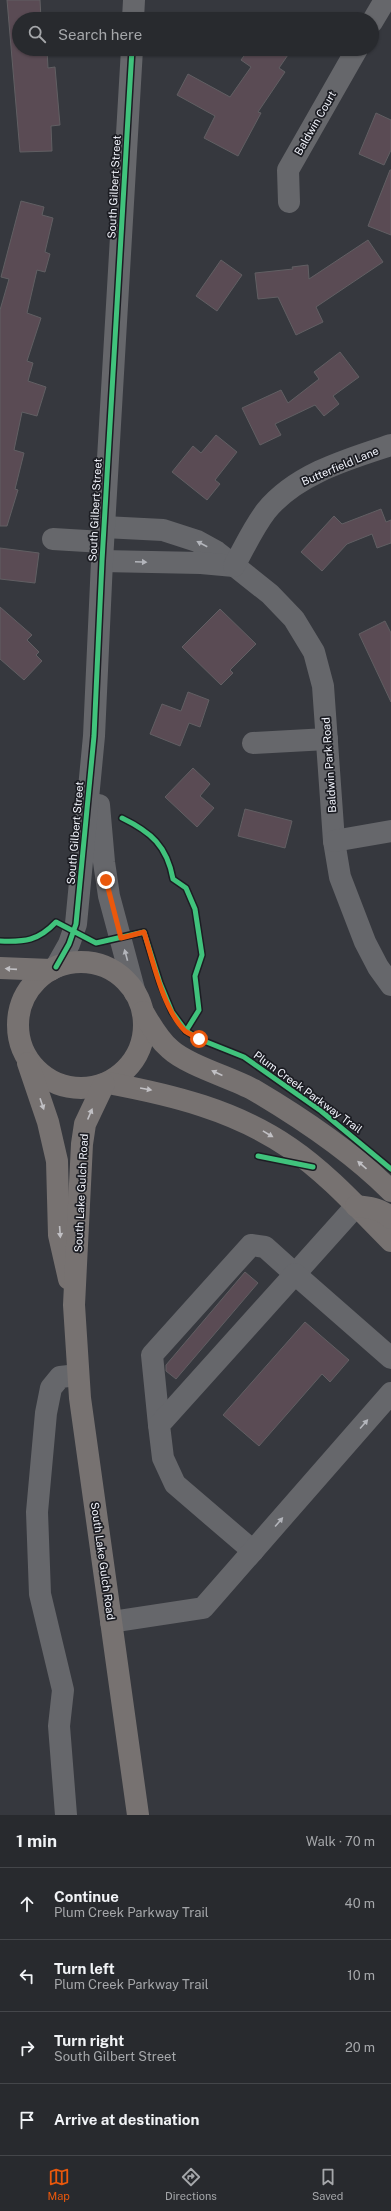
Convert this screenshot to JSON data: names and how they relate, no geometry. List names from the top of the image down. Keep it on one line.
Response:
{"streets":{"main road":["South Lake Gulch Road"],"street":["Baldwin Court","South Gilbert Street","Butterfield Lane","Baldwin Park Road"],"cycle path":["Plum Creek Parkway Trail"]},"crossings":[["South Gilbert Street","Baldwin Park Road"],["South Gilbert Street","South Lake Gulch Road"],["Butterfield Lane","Baldwin Park Road"]],"page":{"search":"Search here","heading":["1 min","Walk · 70 m"],"list":[["Continue","Plum Creek Parkway Trail","40 m"],["Turn left","Plum Creek Parkway Trail","10 m"],["Turn right","South Gilbert Street","20 m"],"Arrive at destination"],"nav":["Map","Directions","Saved"]}}
